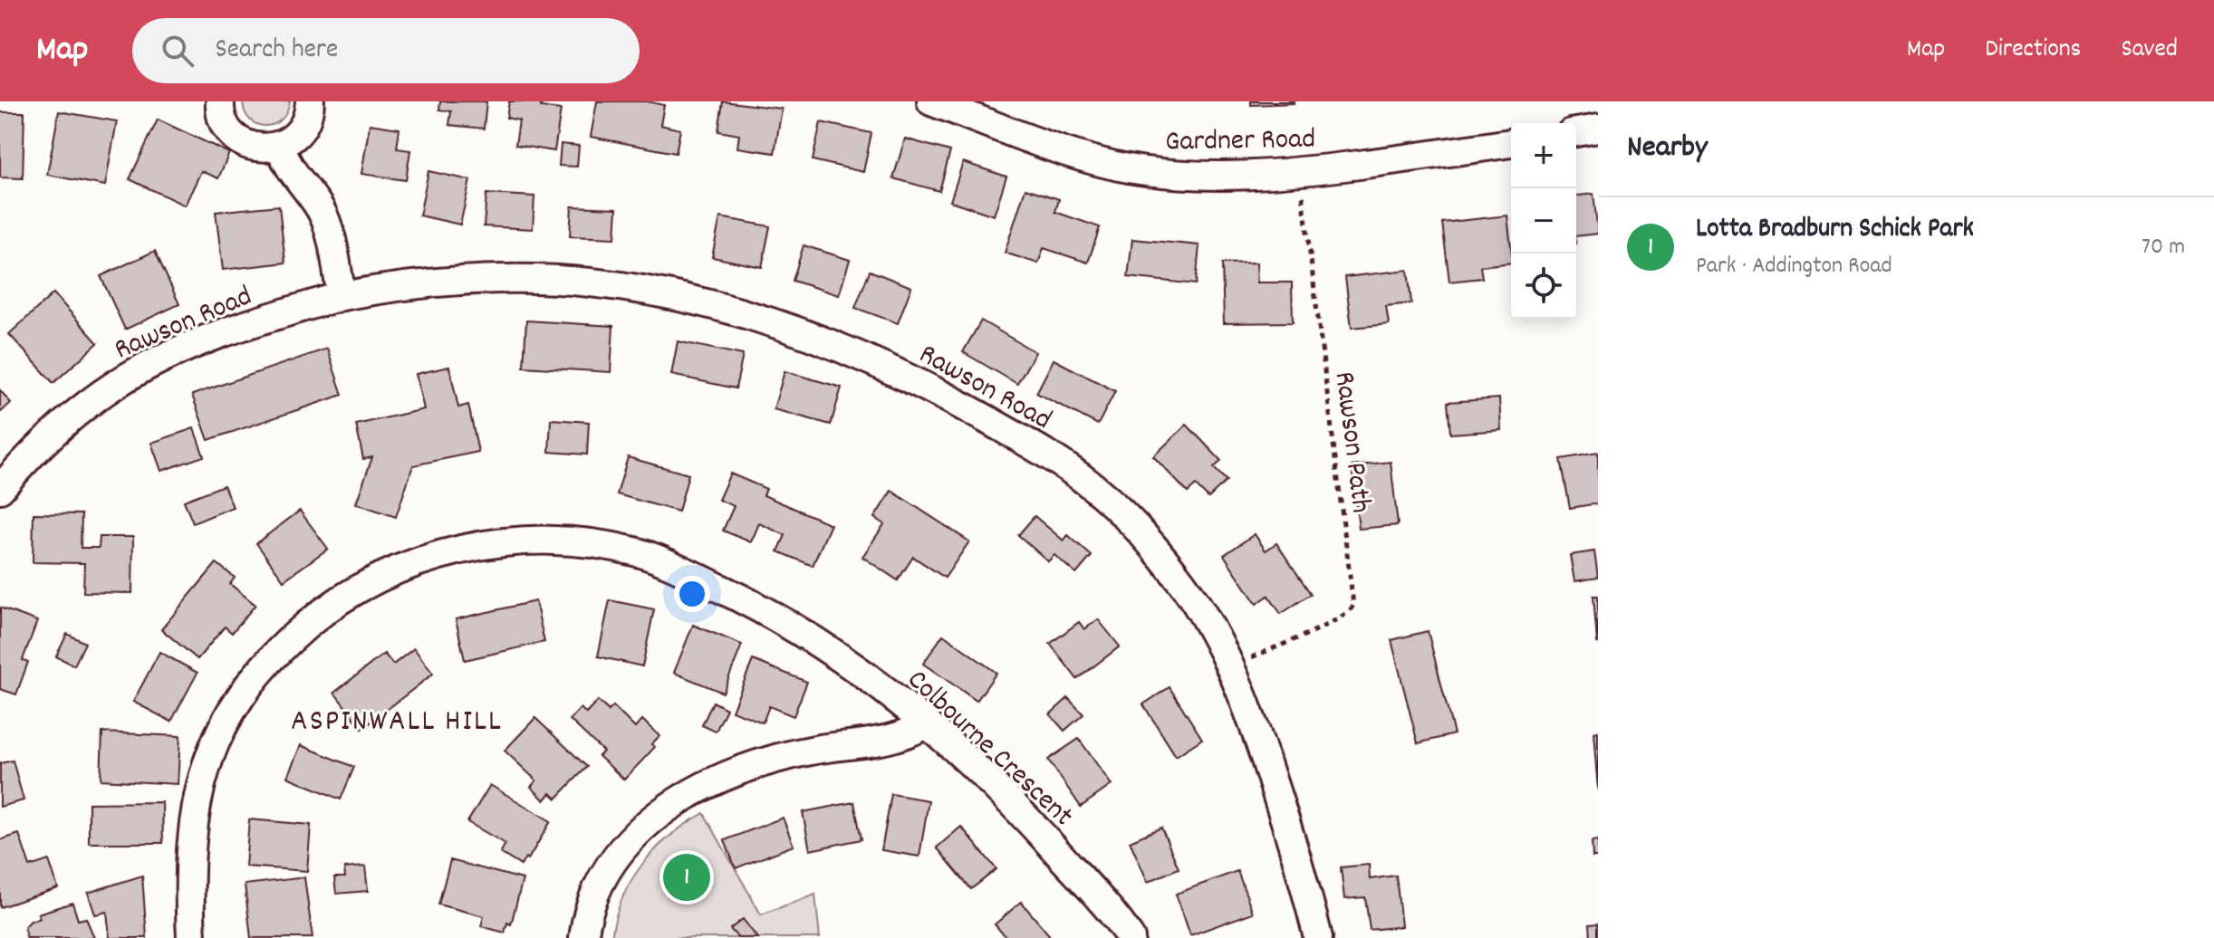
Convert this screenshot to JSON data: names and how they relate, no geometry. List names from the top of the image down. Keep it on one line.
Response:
{"streets":{"street":["Gardner Road","Rawson Road","Colbourne Crescent"],"path":["Rawson Path"]},"crossings":[["Gardner Road","Rawson Path"]],"districts":["ASPINWALL HILL"],"page":{"header":"Map","search":"Search here","nav":["Map","Directions","Saved"],"heading":"Nearby","map_buttons":["+","−"],"list":[{"mark":"1","name":"Lotta Bradburn Schick Park","note":"Park · Addington Road","value":"70 m"}],"pins":"1"}}
